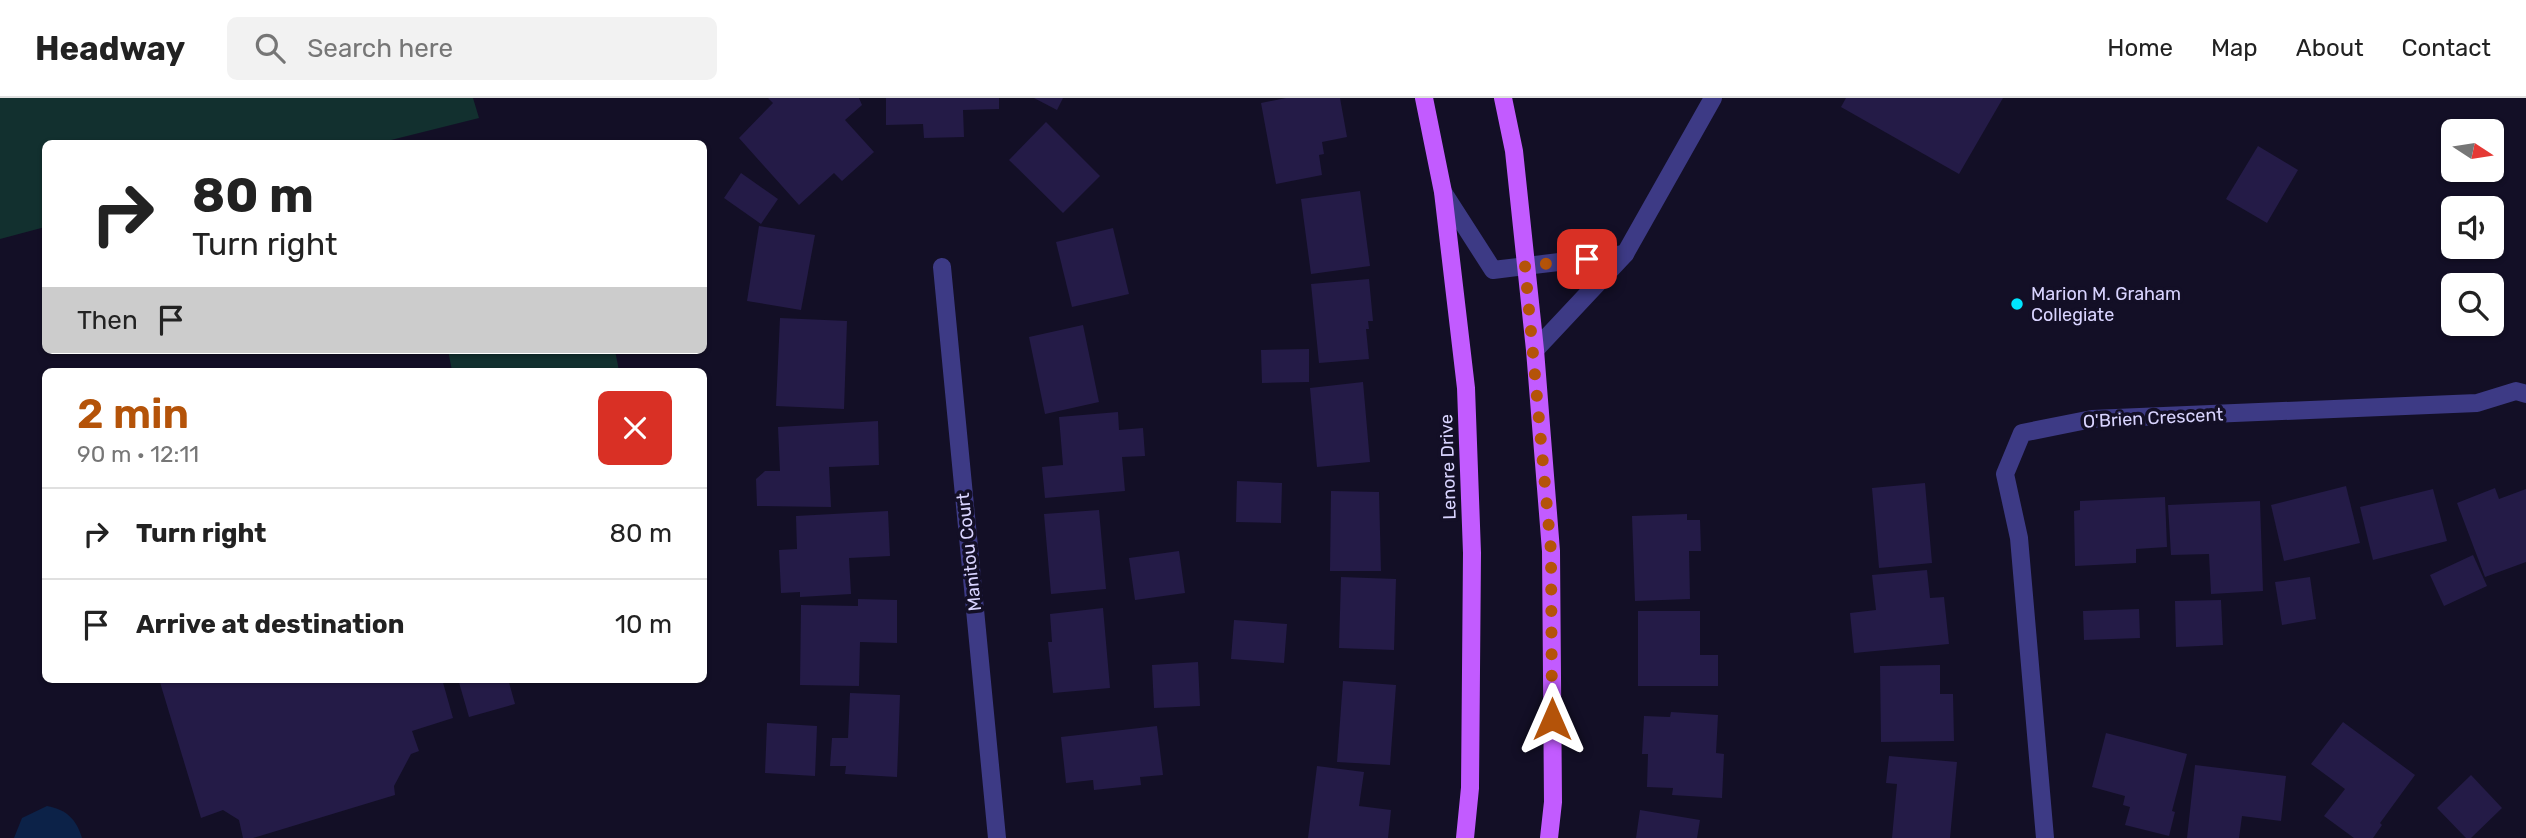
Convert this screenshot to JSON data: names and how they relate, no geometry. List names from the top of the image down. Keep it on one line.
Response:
{"streets":{"main road":["Lenore Drive"],"street":["O'Brien Crescent","Manitou Court"]},"places":["Marion M. Graham Collegiate"],"north":"right","page":{"header":"Headway","search":"Search here","nav":["Home","Map","About","Contact"],"turn":["80 m","Turn right"],"then":"Then","heading":["2 min","90 m · 12:11"],"list":[{"name":"Turn right","value":"80 m"},{"name":"Arrive at destination","value":"10 m"}]}}
